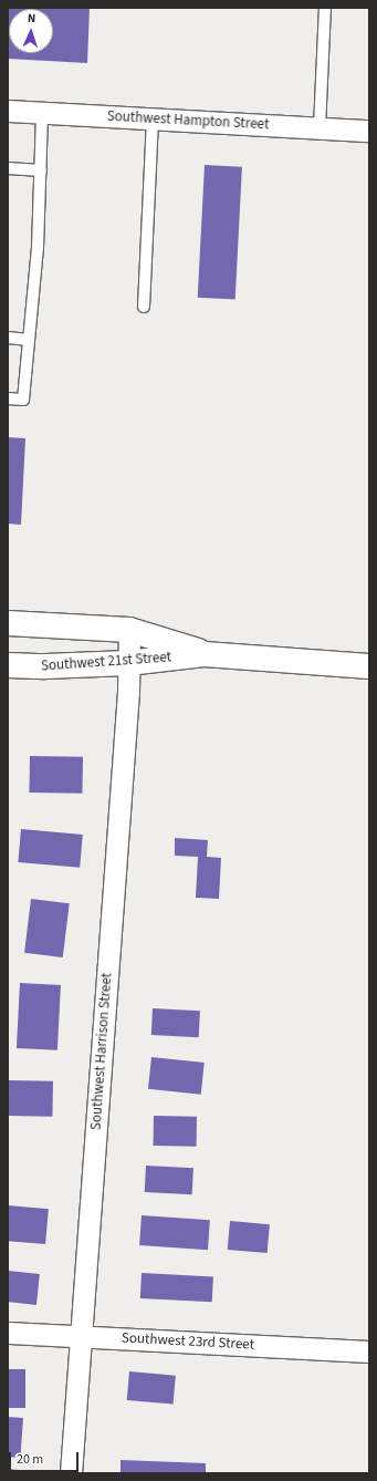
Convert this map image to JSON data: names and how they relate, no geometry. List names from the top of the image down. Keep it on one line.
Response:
{"streets":{"main road":["Southwest 21st Street"],"street":["Southwest Hampton Street","Southwest Harrison Street","Southwest 23rd Street"]},"crossings":[["Southwest 21st Street","Southwest Harrison Street"],["Southwest Harrison Street","Southwest 23rd Street"]],"scale_bar":"20 m","north":"top"}
